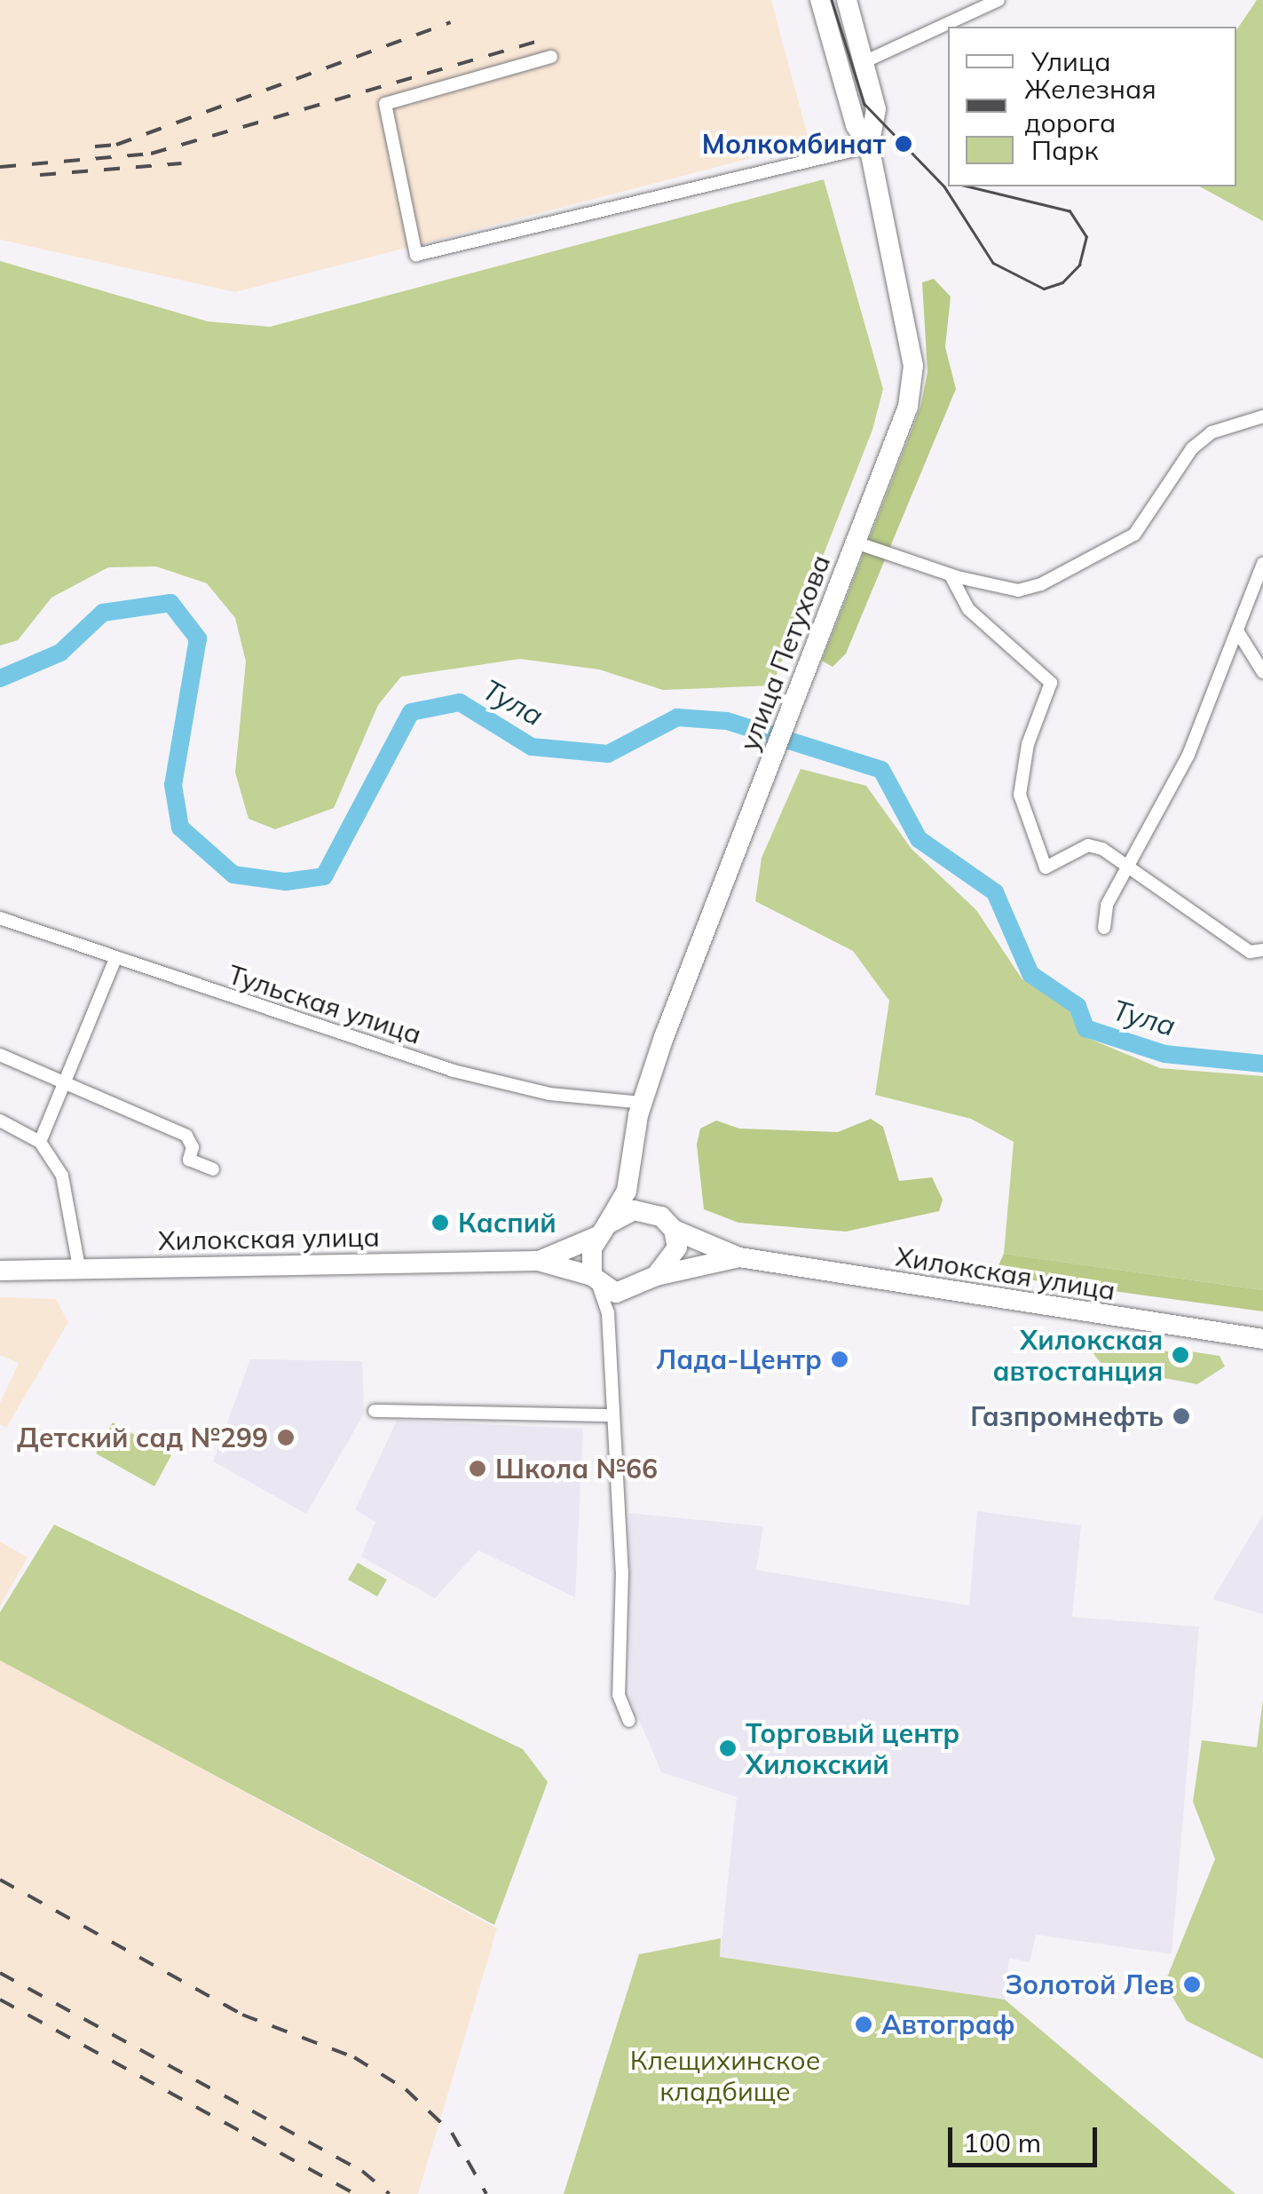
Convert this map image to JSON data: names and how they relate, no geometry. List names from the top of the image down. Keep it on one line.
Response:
{"streets":{"main road":["улица Петухова","Хилокская улица"],"street":["Тульская улица"]},"crossings":[["улица Петухова","Тульская улица"]],"water":["Тула"],"parks":["Клещихинское кладбище"],"places":["Молкомбинат","Каспий","Хилокская автостанция","Лада-Центр","Газпромнефть","Детский сад №299","Школа №66","Торговый центр Хилокский","Золотой Лев","Автограф"],"legend":["Улица","Железная дорога","Парк"],"scale_bar":"100 m"}
